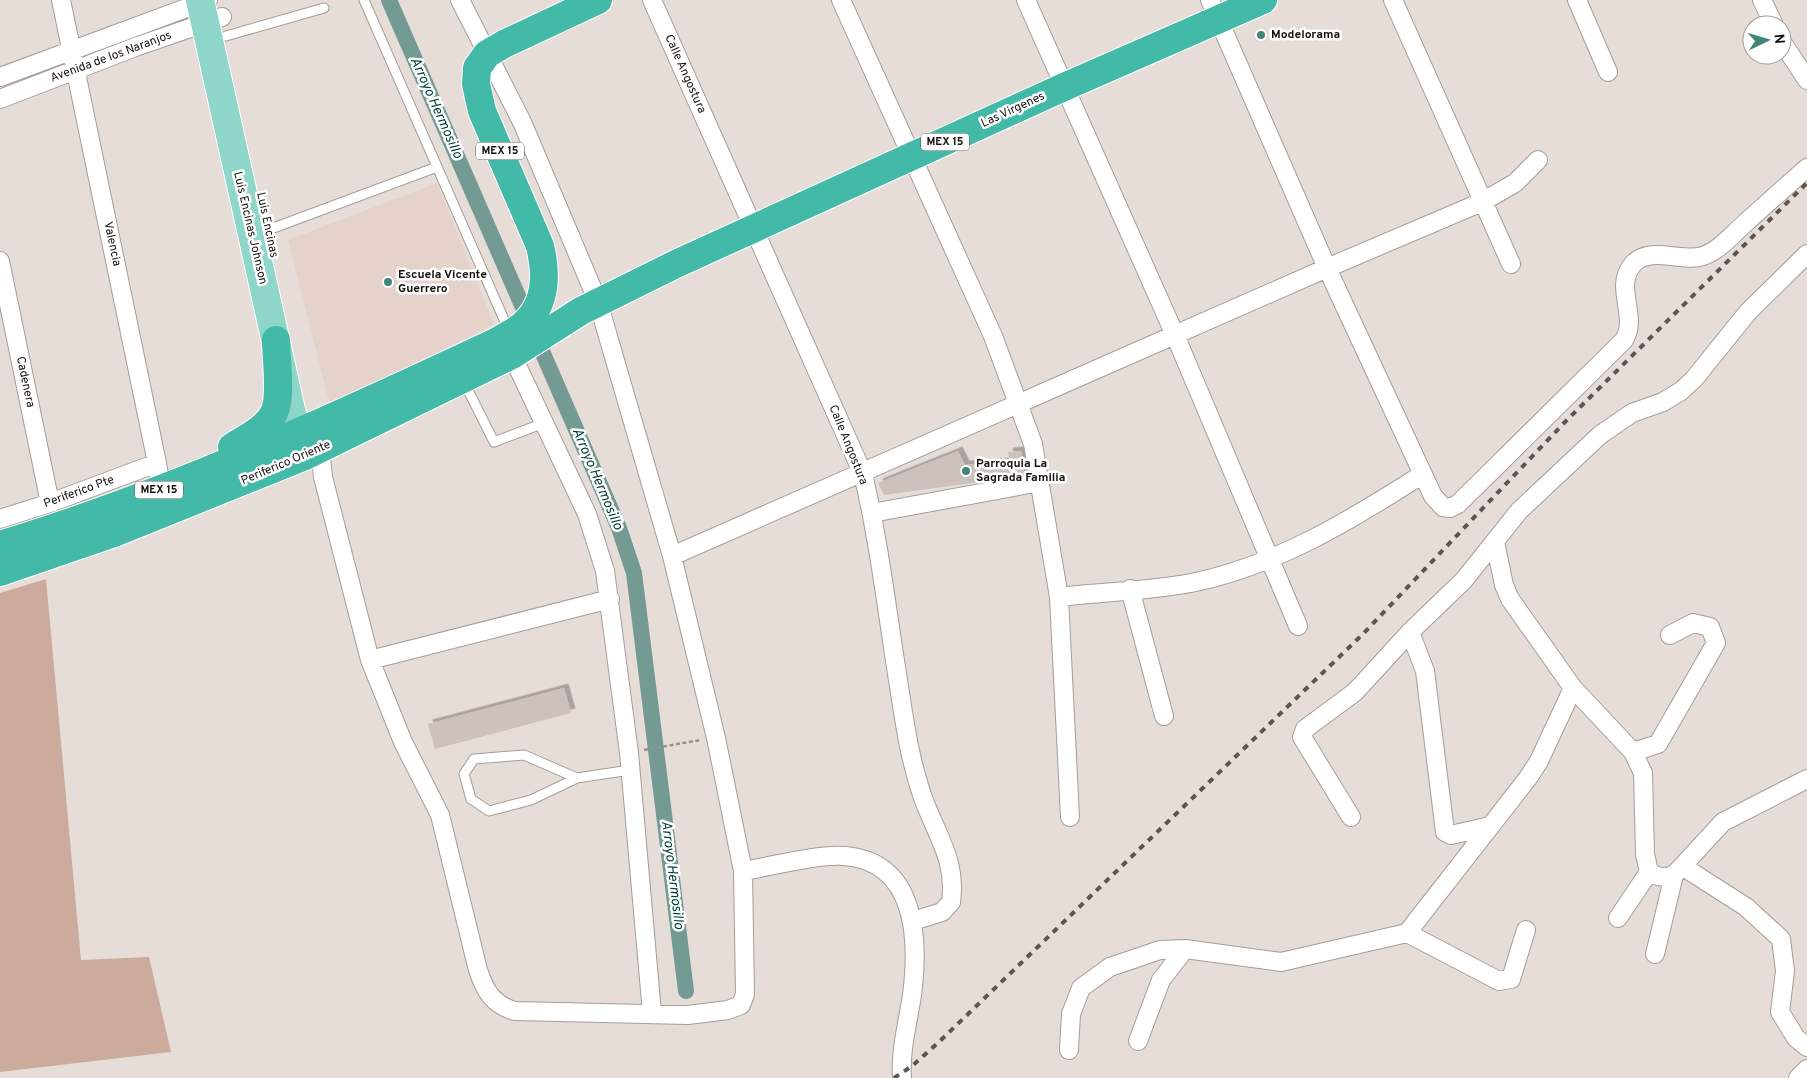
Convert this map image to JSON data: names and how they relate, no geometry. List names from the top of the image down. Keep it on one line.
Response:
{"streets":{"highway":["Las Virgenes","MEX 15","Periferico Oriente"],"main road":["Luis Encinas","Luis Encinas Johnson"],"street":["Avenida de los Naranjos","Calle Angostura","Valencia","Cadenera","Periferico Pte"]},"crossings":[["Avenida de los Naranjos","Luis Encinas"],["Avenida de los Naranjos","Luis Encinas Johnson"],["Avenida de los Naranjos","Valencia"],["Calle Angostura","Las Virgenes"],["Las Virgenes","MEX 15"],["MEX 15","Periferico Oriente"],["Luis Encinas","Luis Encinas Johnson"],["Luis Encinas","Periferico Oriente"],["Luis Encinas Johnson","Periferico Oriente"],["Valencia","Periferico Oriente"],["Valencia","Periferico Pte"],["Cadenera","Periferico Pte"],["Periferico Oriente","Periferico Pte"]],"water":["Arroyo Hermosillo"],"places":["Modelorama","Escuela Vicente Guerrero","Parroquia La Sagrada Familia"],"north":"right"}
